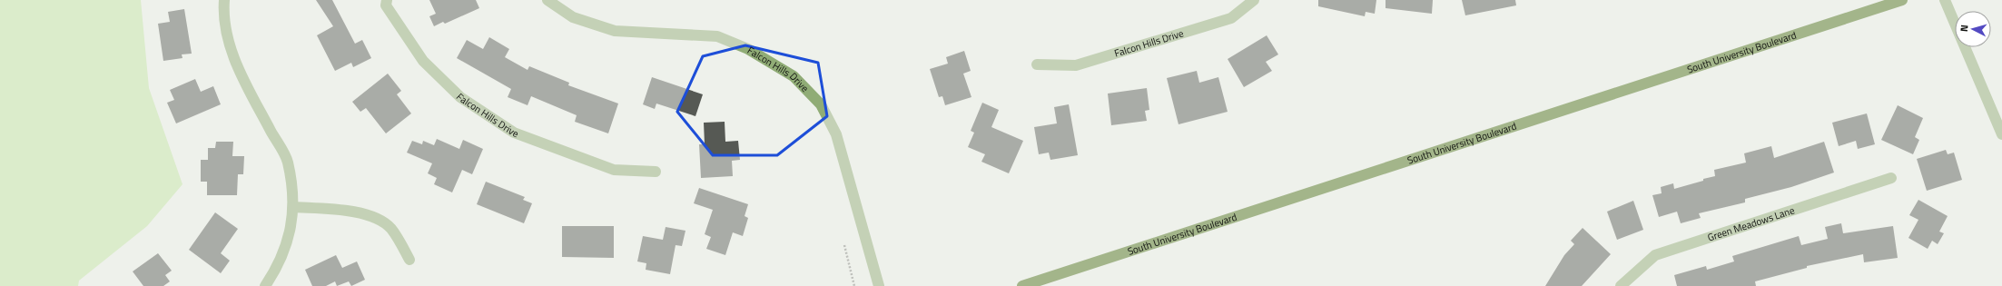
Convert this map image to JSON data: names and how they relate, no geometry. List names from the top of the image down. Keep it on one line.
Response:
{"streets":{"main road":["South University Boulevard"],"street":["Falcon Hills Drive","Green Meadows Lane"]},"north":"left"}
